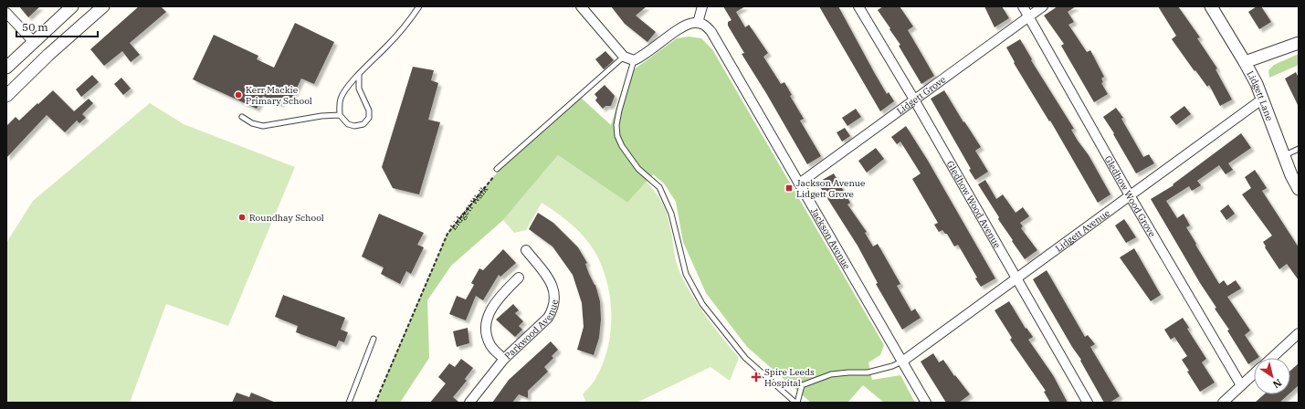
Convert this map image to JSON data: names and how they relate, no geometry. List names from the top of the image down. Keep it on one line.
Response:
{"streets":{"street":["Lidgett Grove","Lidgett Lane","Gledhow Wood Grove","Gledhow Wood Avenue","Lidgett Avenue","Jackson Avenue","Parkwood Avenue"],"path":["Lidgett Walk"]},"crossings":[["Lidgett Grove","Gledhow Wood Grove"],["Lidgett Grove","Gledhow Wood Avenue"],["Lidgett Grove","Jackson Avenue"],["Lidgett Lane","Lidgett Avenue"],["Gledhow Wood Grove","Lidgett Avenue"],["Gledhow Wood Avenue","Lidgett Avenue"],["Lidgett Avenue","Jackson Avenue"]],"places":{"other":["Kerr Mackie Primary School","Roundhay School"],"transit":["Jackson Avenue Lidgett Grove"],"health":["Spire Leeds Hospital"]},"scale_bar":"50 m","north":"bottom right"}
